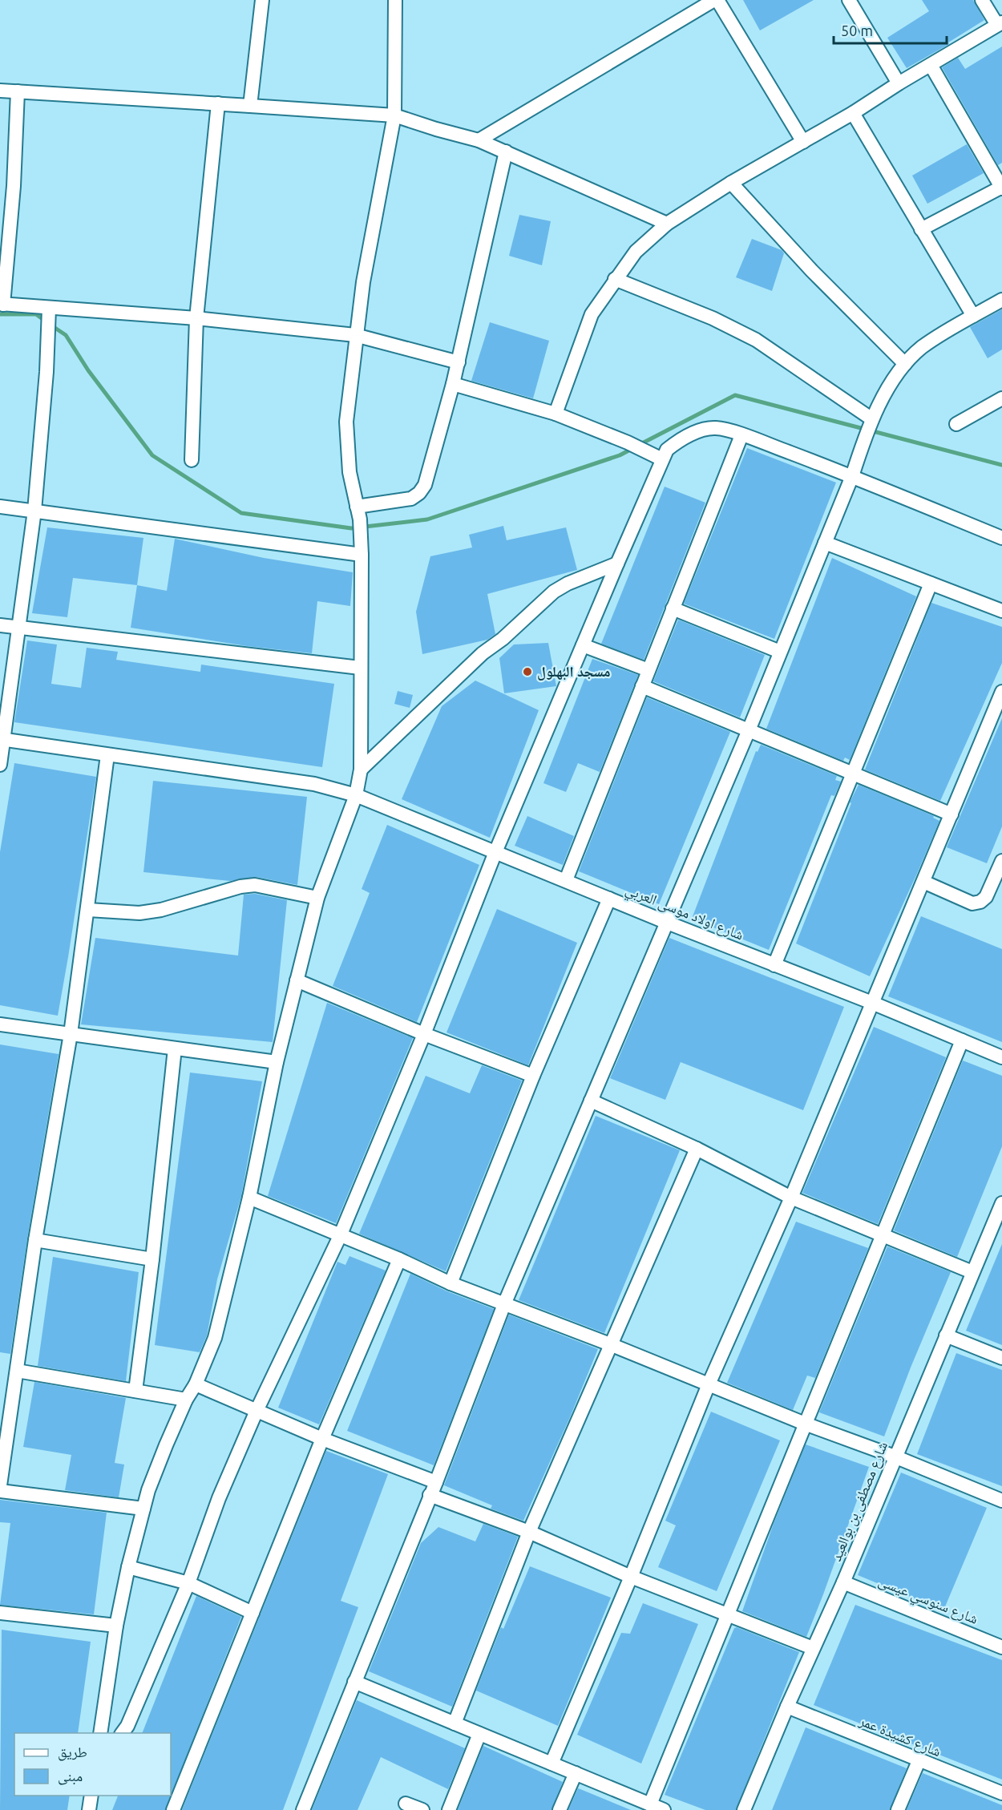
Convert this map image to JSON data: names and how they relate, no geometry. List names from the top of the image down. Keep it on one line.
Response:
{"streets":{"street":["شارع اولاد موسى العربي","شارع مصطفى بن بوالعيد","شارع سنوسي عيسى","شارع كشيدة عمر"]},"crossings":[["شارع مصطفى بن بوالعيد","شارع سنوسي عيسى"],["شارع مصطفى بن بوالعيد","شارع كشيدة عمر"]],"places":["مسجد البهلول"],"legend":["طريق","مبنى"],"scale_bar":"50 m"}
